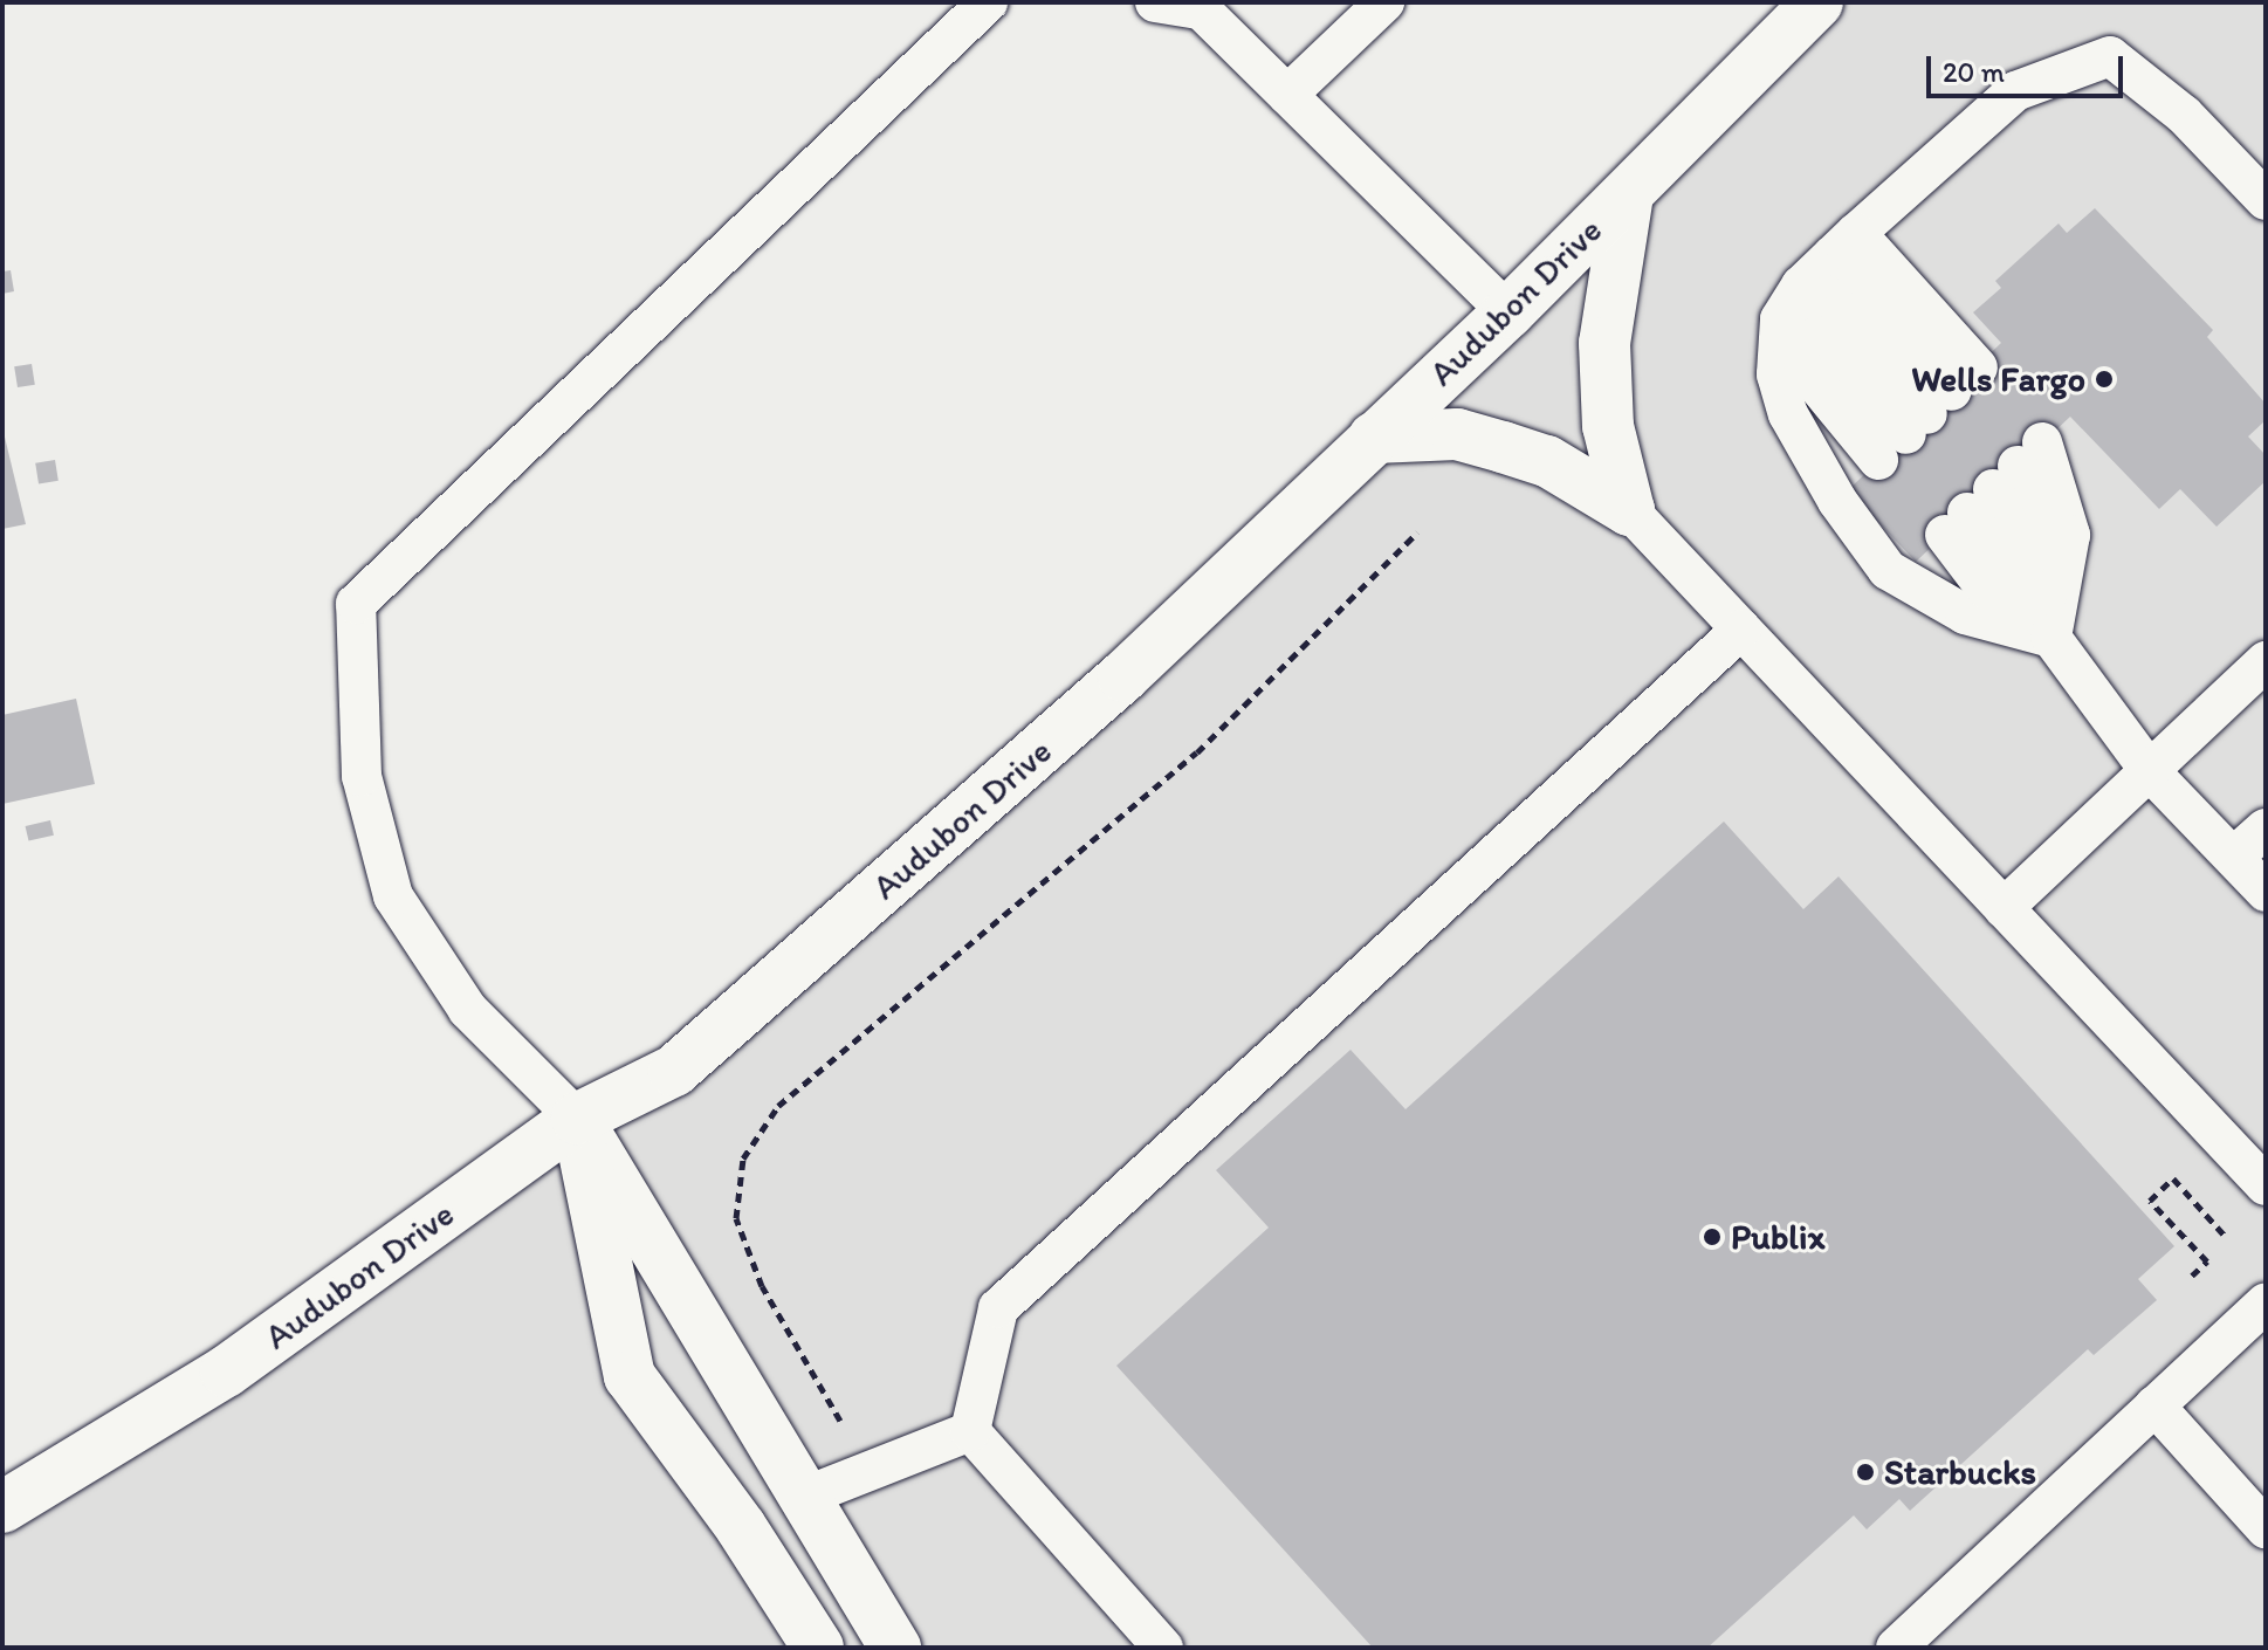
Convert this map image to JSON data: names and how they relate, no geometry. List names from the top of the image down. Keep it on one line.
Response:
{"streets":{"street":["Audubon Drive"]},"places":["Wells Fargo","Publix","Starbucks"],"scale_bar":"20 m"}
